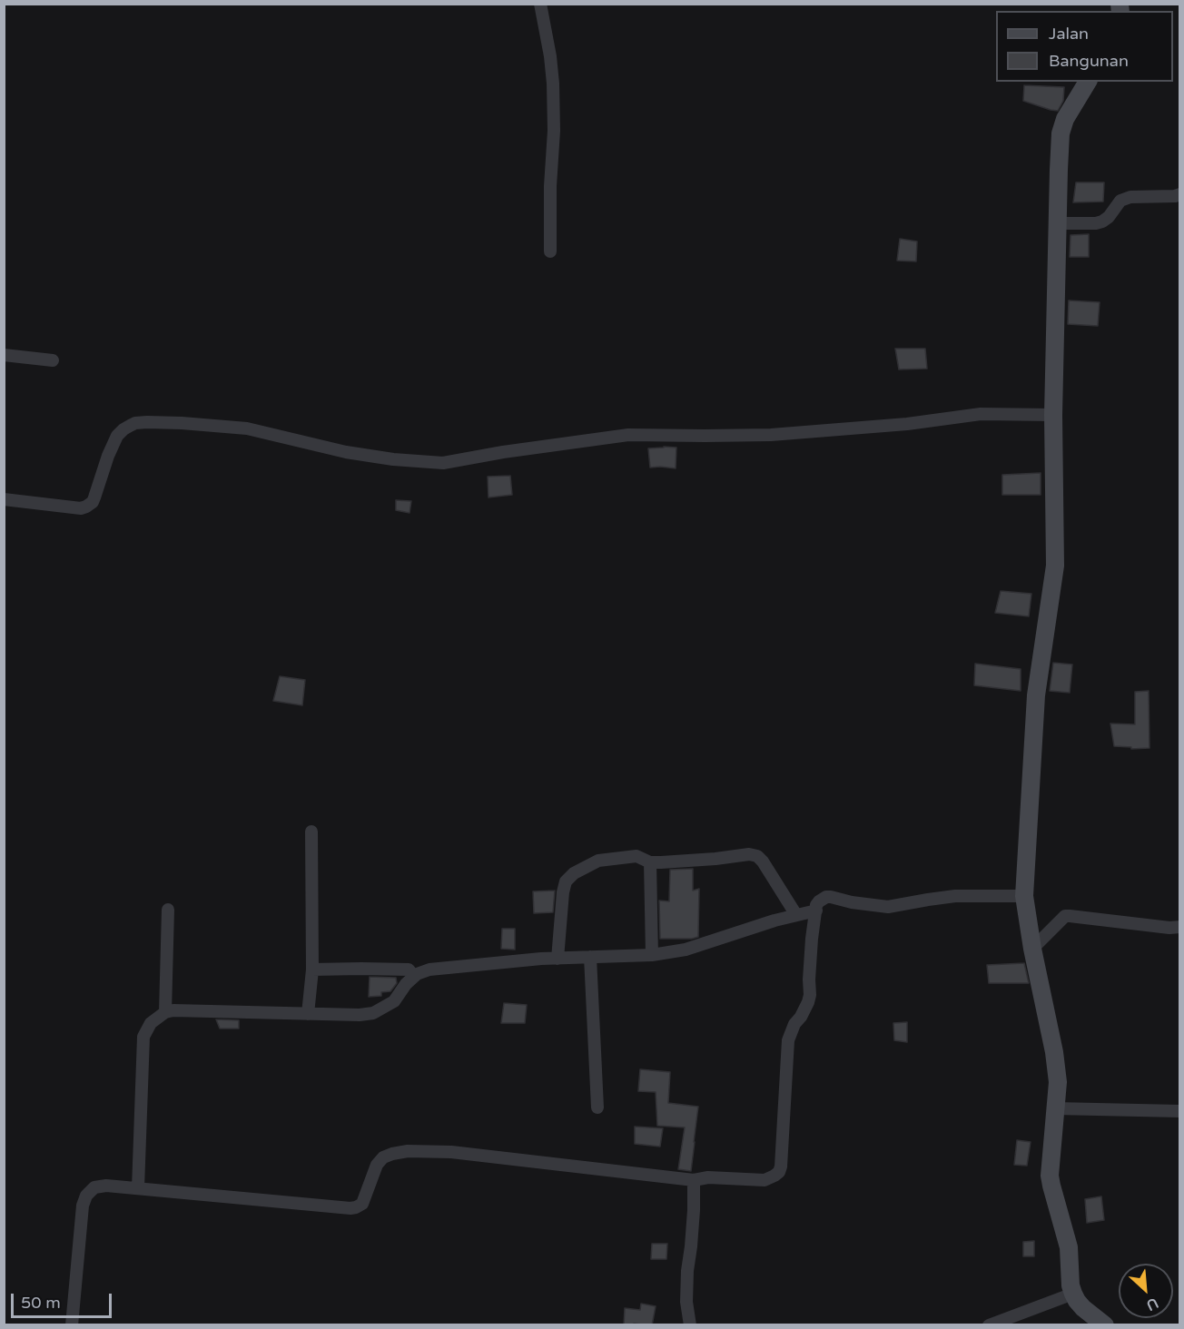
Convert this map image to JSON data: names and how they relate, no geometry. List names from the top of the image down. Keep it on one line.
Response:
{"legend":["Jalan","Bangunan"],"scale_bar":"50 m","north":"bottom right"}
